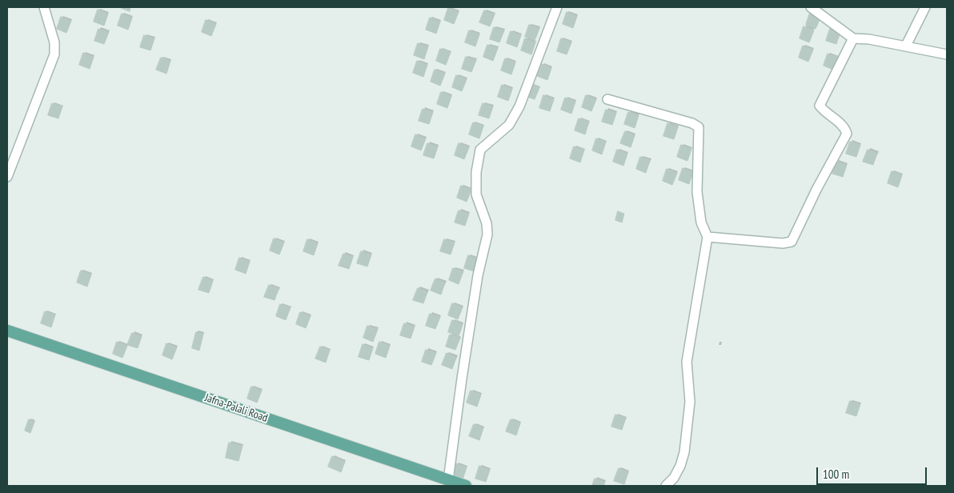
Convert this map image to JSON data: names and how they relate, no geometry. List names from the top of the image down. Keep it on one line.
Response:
{"streets":{"main road":["Jafna-Palali Road"]},"scale_bar":"100 m"}
